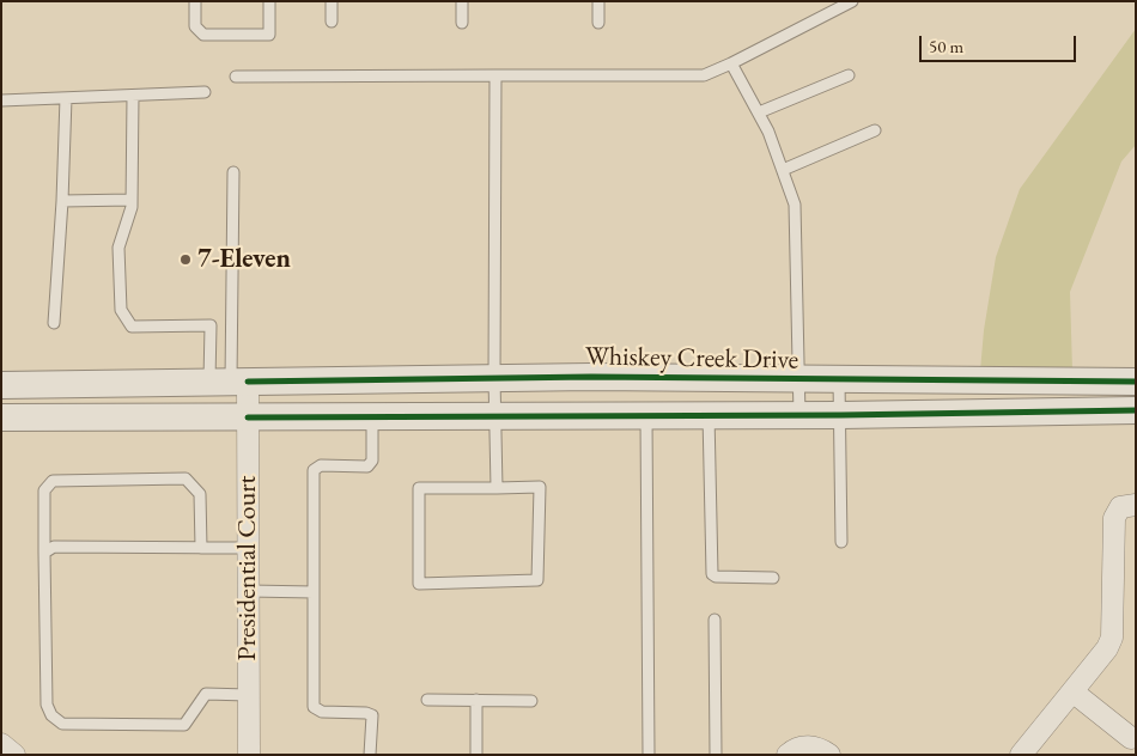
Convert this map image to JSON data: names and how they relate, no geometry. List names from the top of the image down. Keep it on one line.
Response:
{"streets":{"street":["Whiskey Creek Drive","Presidential Court"]},"crossings":[["Whiskey Creek Drive","Presidential Court"]],"places":["7-Eleven"],"scale_bar":"50 m"}
